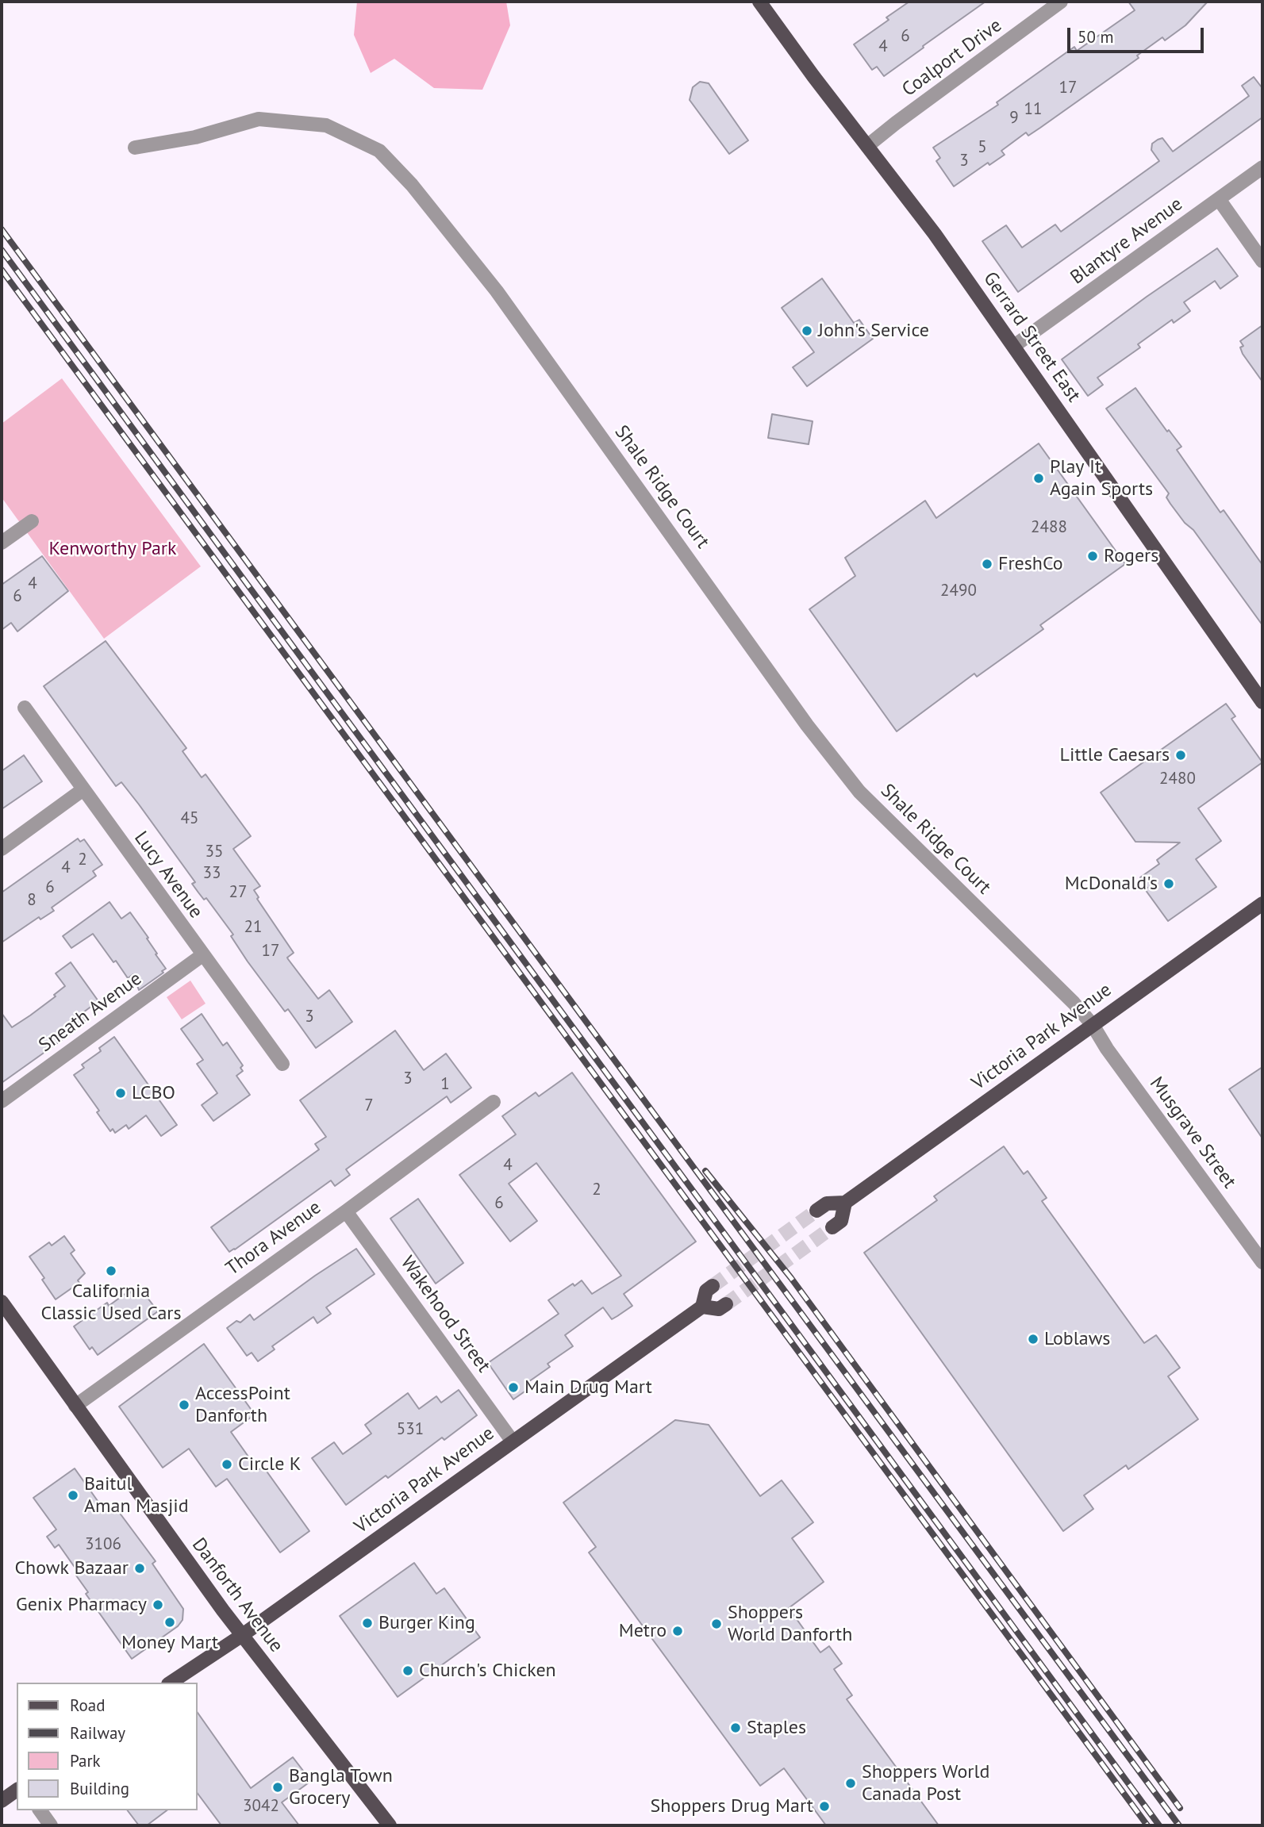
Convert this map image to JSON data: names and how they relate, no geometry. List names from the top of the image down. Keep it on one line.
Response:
{"streets":{"main road":["Gerrard Street East","Victoria Park Avenue","Danforth Avenue"],"street":["Coalport Drive","Blantyre Avenue","Shale Ridge Court","Lucy Avenue","Sneath Avenue","Musgrave Street","Thora Avenue","Wakehood Street"]},"crossings":[["Coalport Drive","Gerrard Street East"],["Blantyre Avenue","Gerrard Street East"],["Shale Ridge Court","Victoria Park Avenue"],["Shale Ridge Court","Musgrave Street"],["Lucy Avenue","Sneath Avenue"],["Victoria Park Avenue","Musgrave Street"],["Victoria Park Avenue","Wakehood Street"],["Victoria Park Avenue","Danforth Avenue"],["Thora Avenue","Wakehood Street"],["Thora Avenue","Danforth Avenue"]],"parks":["Kenworthy Park"],"places":["John's Service","Play It Again Sports","Rogers","FreshCo","Little Caesars","McDonald's","LCBO","California Classic Used Cars","Loblaws","Main Drug Mart","AccessPoint Danforth","Circle K","Baitul Aman Masjid","Chowk Bazaar","Genix Pharmacy","Money Mart","Burger King","Shoppers World Danforth","Metro","Church's Chicken","Staples","Shoppers World Canada Post","Bangla Town Grocery","Shoppers Drug Mart"],"house_numbers":["6","4","17","11","9","5","3","2488","4","2490","6","2480","45","35","2","4","33","6","27","8","21","17","3","3","1","7","4","2","6","531","3106","3042"],"legend":["Road","Railway","Park","Building"],"scale_bar":"50 m"}
